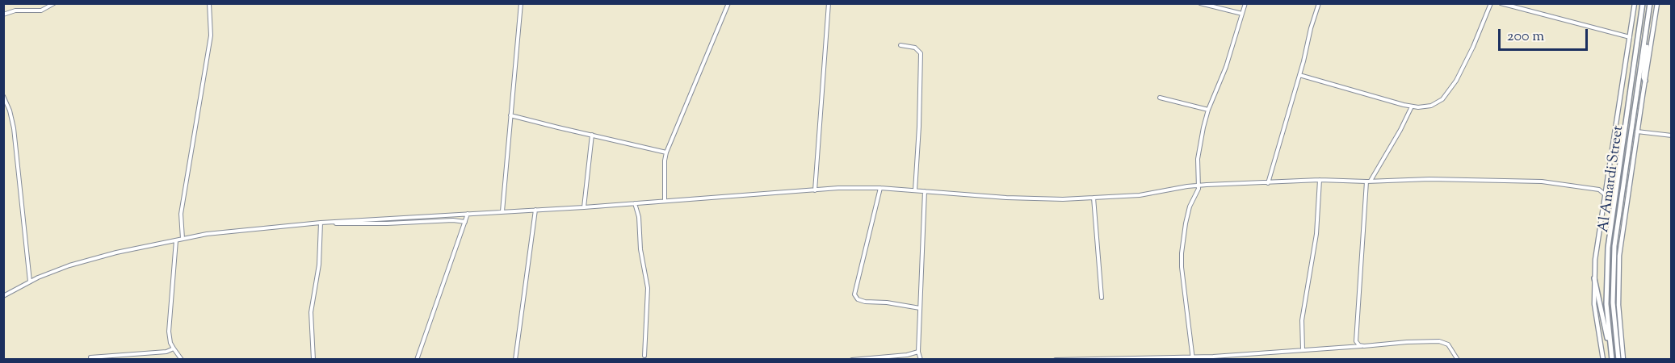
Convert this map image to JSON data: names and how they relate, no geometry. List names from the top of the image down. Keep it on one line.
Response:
{"streets":{"main road":["Al Amardi Street"]},"scale_bar":"200 m"}
